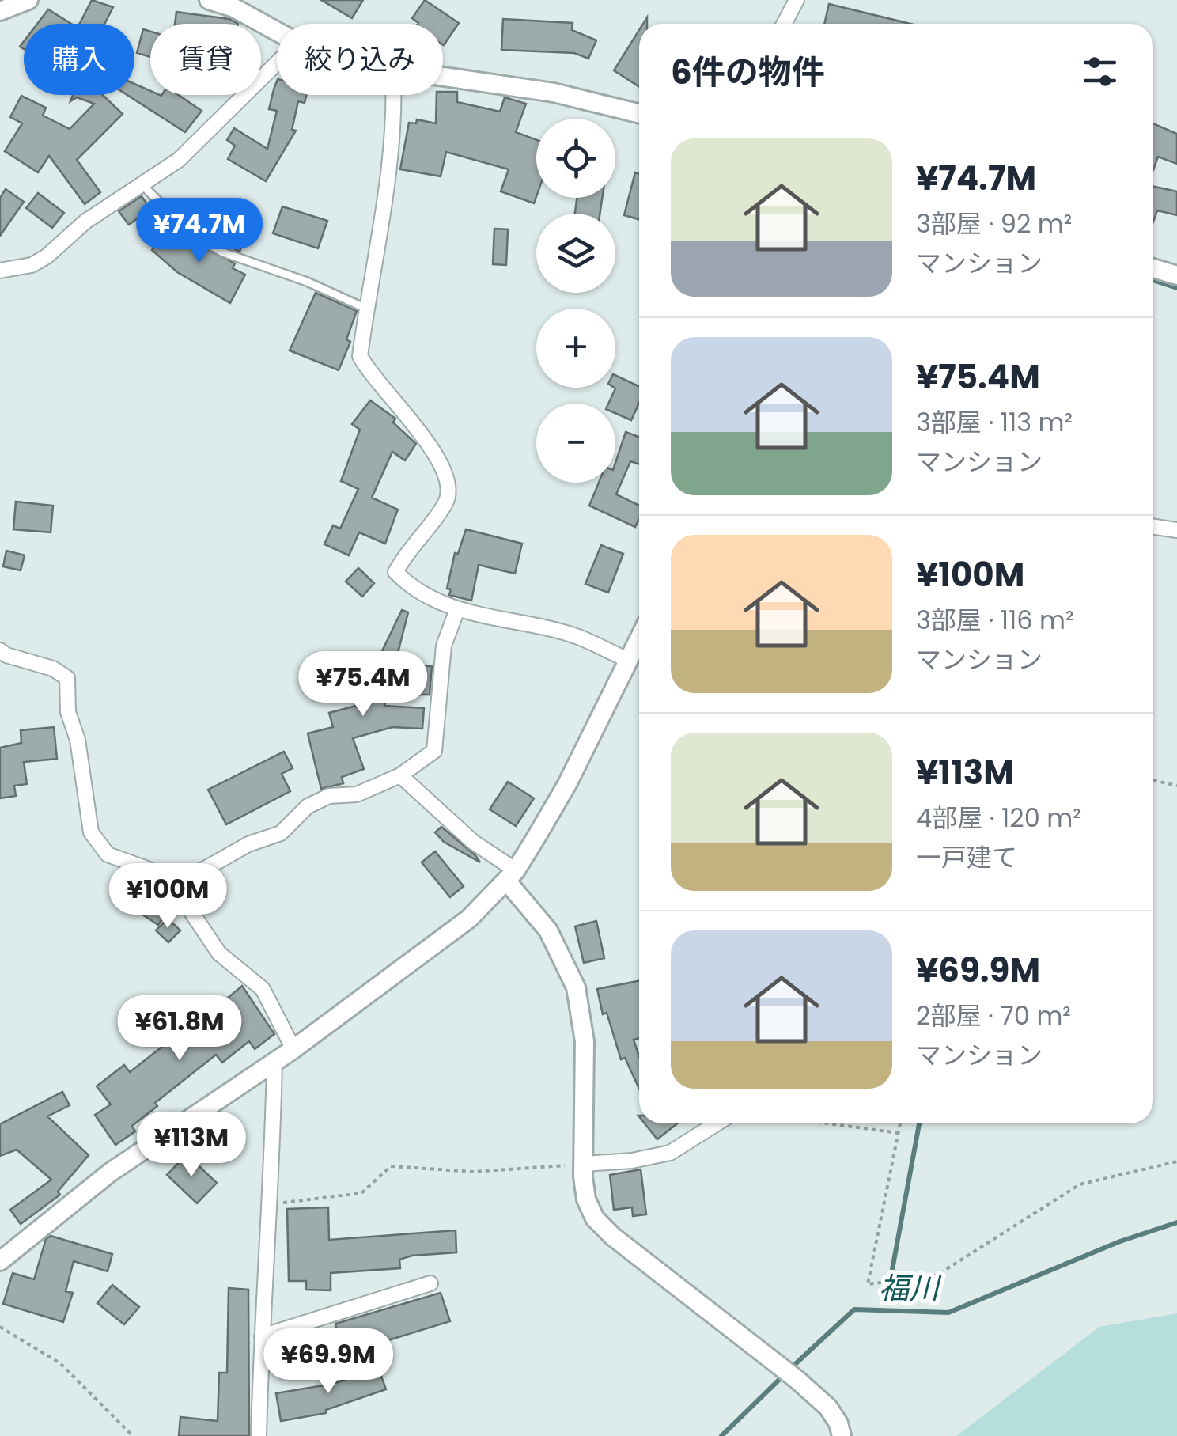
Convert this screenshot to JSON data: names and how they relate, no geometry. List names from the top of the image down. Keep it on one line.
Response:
{"water":["福川"],"page":{"chip":["購入","賃貸","絞り込み"],"heading":"6件の物件","map_buttons":["+","−"],"list":[{"name":"¥74.7M","note":"3部屋 · 92 m² · マンション"},{"name":"¥75.4M","note":"3部屋 · 113 m² · マンション"},{"name":"¥100M","note":"3部屋 · 116 m² · マンション"},{"name":"¥113M","note":"4部屋 · 120 m² · 一戸建て"},{"name":"¥69.9M","note":"2部屋 · 70 m² · マンション"}],"price":["¥74.7M","¥75.4M","¥100M","¥61.8M","¥113M","¥69.9M"]}}
